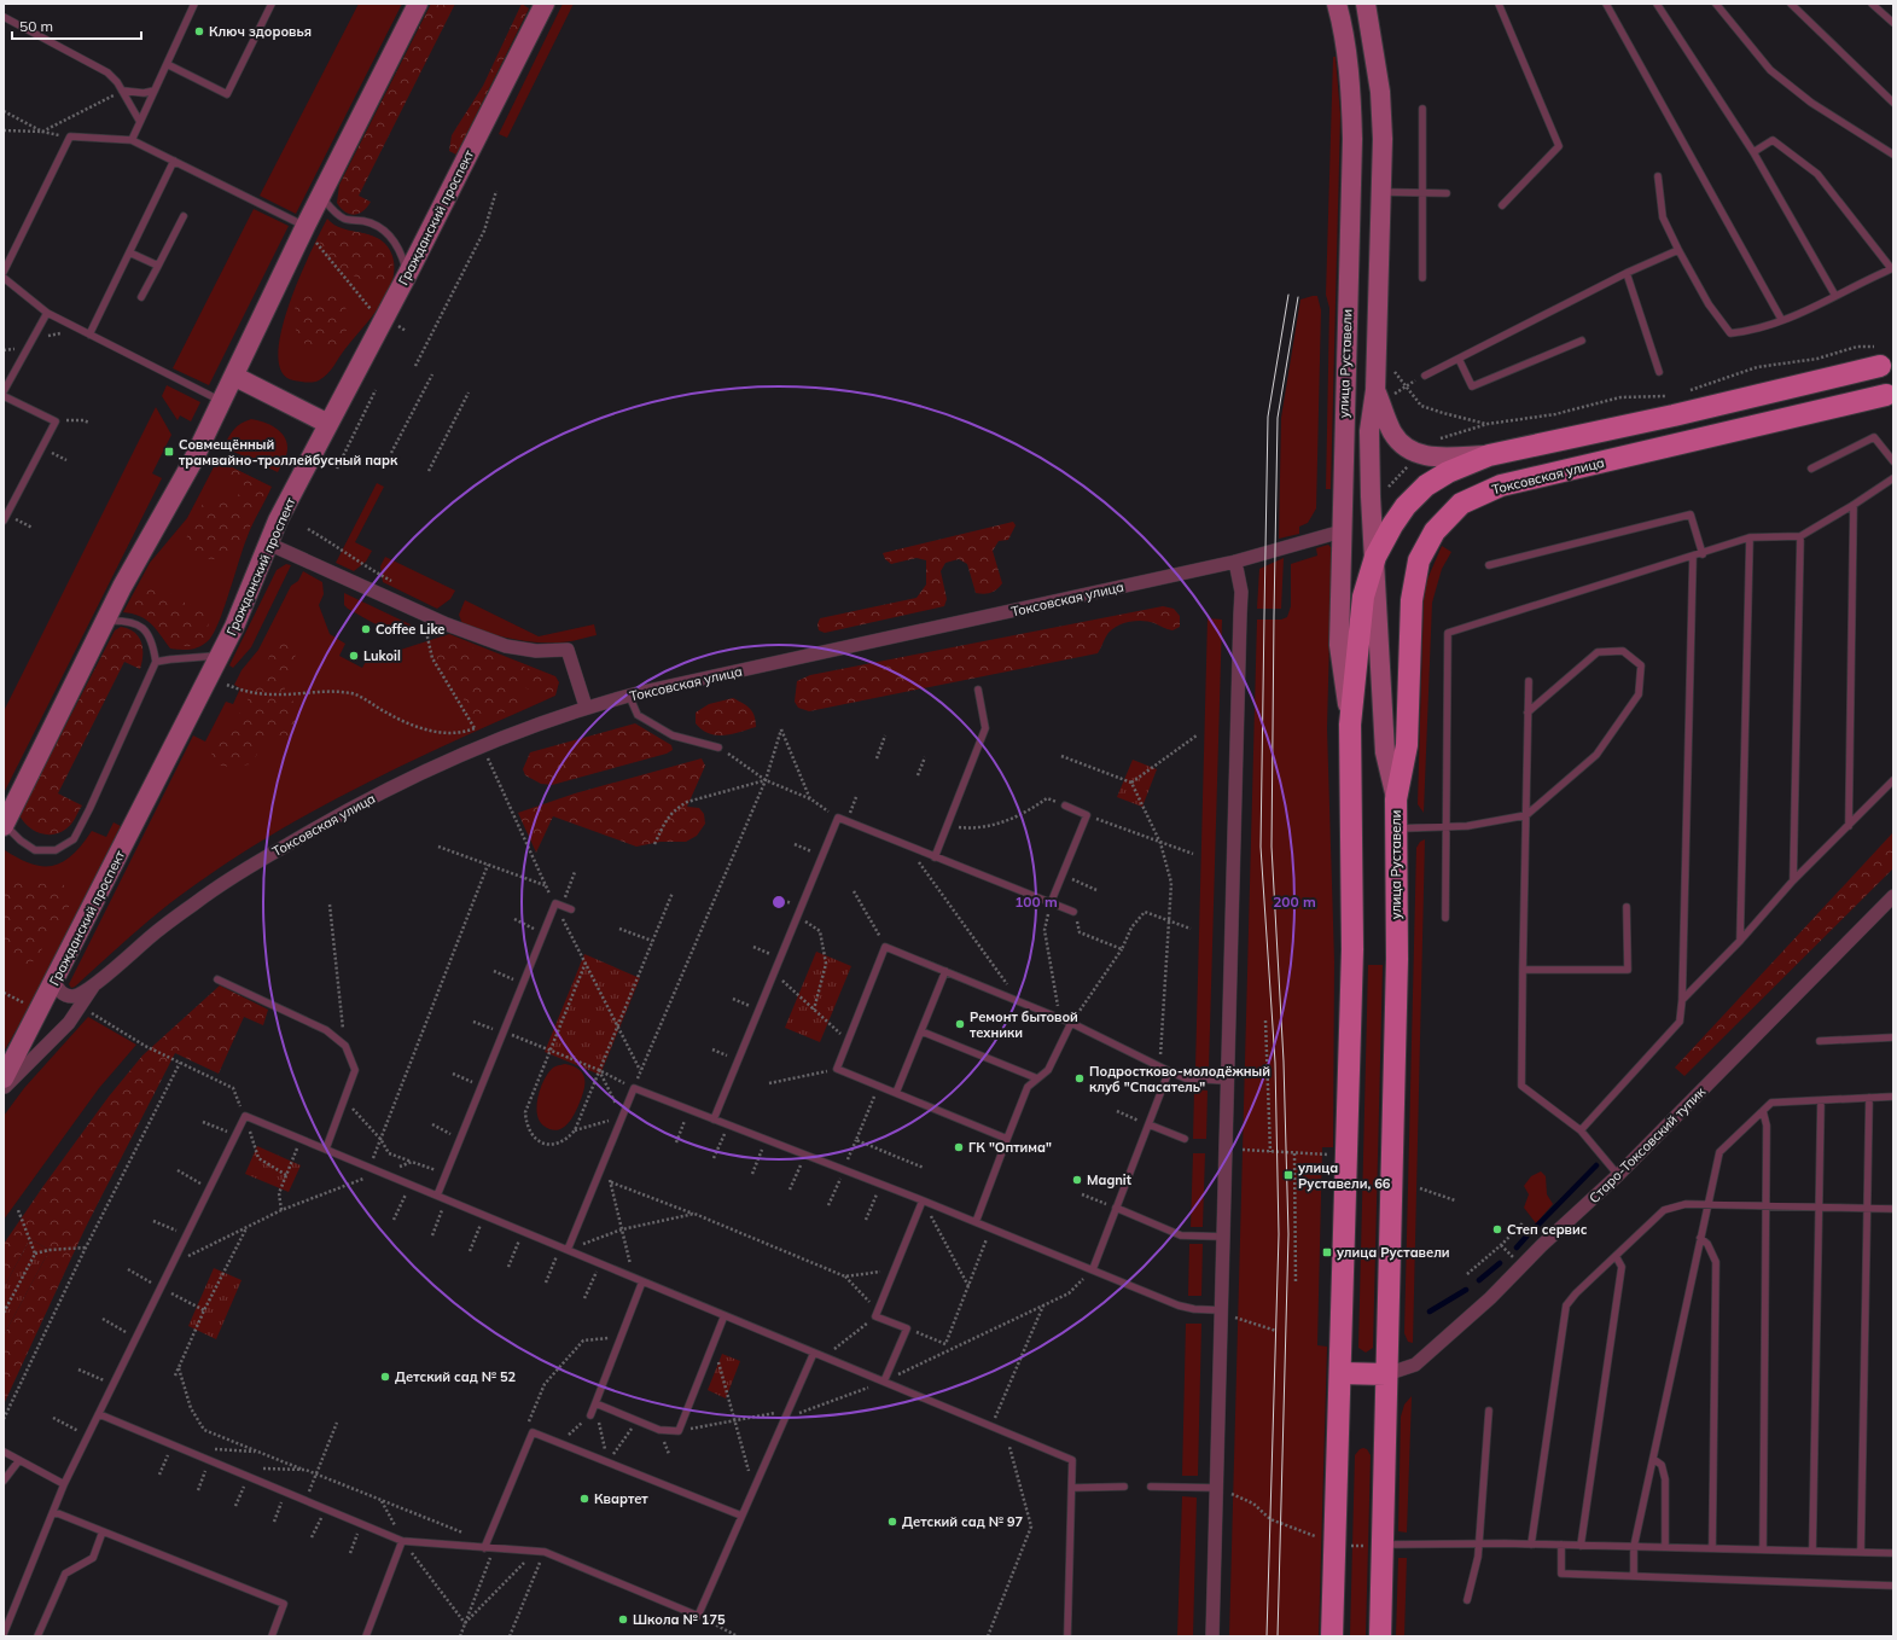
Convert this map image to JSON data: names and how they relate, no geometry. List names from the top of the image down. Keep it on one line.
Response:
{"streets":{"main road":["Гражданский проспект","улица Руставели","Токсовская улица"],"street":["Старо-Токсовский тупик"]},"crossings":[["Гражданский проспект","Токсовская улица"],["улица Руставели","Токсовская улица"],["улица Руставели","Старо-Токсовский тупик"]],"places":{"other":["Ключ здоровья","Coffee Like","Lukoil","Ремонт бытовой техники","Подростково-молодёжный клуб \"Спасатель\"","ГК \"Оптима\"","Magnit","Степ сервис","Детский сад № 52","Квартет","Детский сад № 97","Школа № 175"],"transit":["Совмещённый трамвайно-троллейбусный парк","улица Руставели, 66","улица Руставели"]},"scale_bar":"50 m","rings":["100 m","200 m"]}
